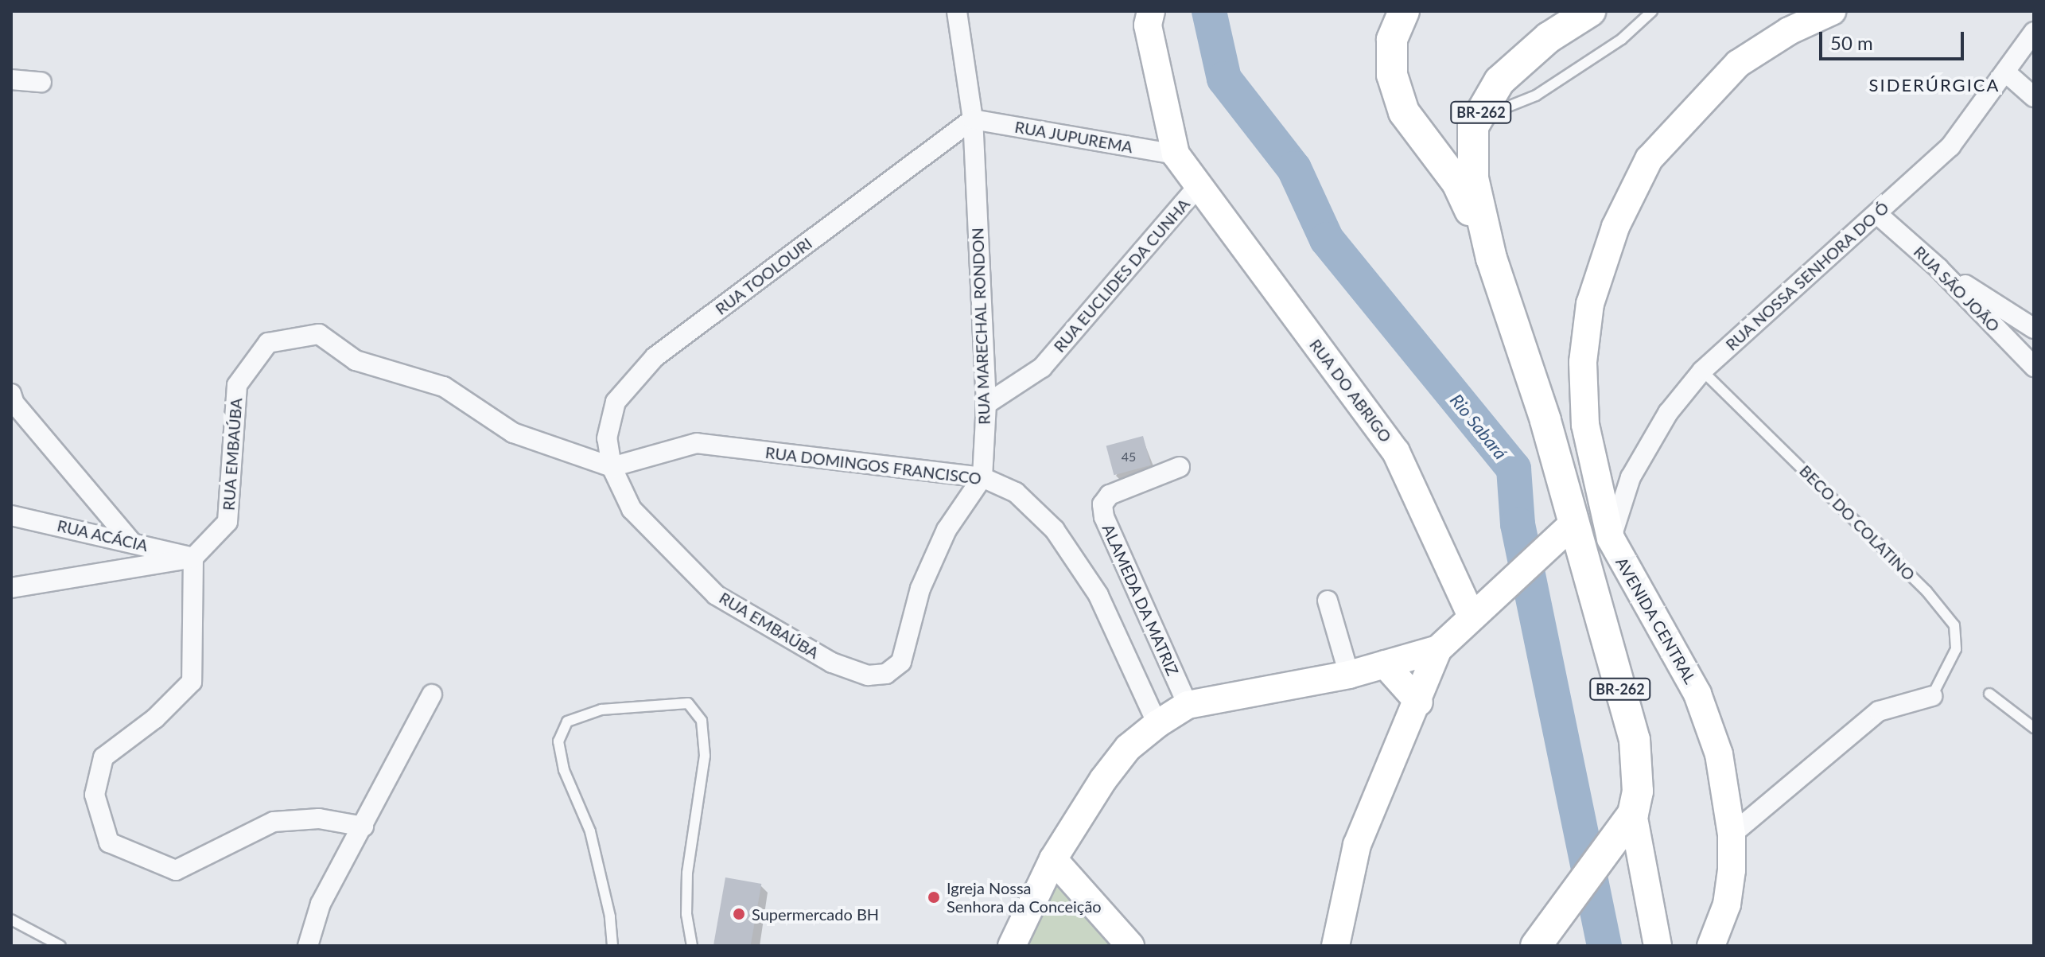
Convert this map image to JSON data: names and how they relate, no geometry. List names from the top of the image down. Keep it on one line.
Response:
{"streets":{"main road":["BR-262"],"street":["RUA JUPUREMA","RUA EUCLIDES DA CUNHA","RUA TOOLOURI","RUA NOSSA SENHORA DO Ó","RUA SÃO JOÃO","RUA MARECHAL RONDON","RUA DO ABRIGO","RUA EMBAÚBA","RUA DOMINGOS FRANCISCO","RUA ACÁCIA","ALAMEDA DA MATRIZ","AVENIDA CENTRAL"],"lane":["BECO DO COLATINO"]},"crossings":[["RUA JUPUREMA","RUA EUCLIDES DA CUNHA"],["RUA JUPUREMA","RUA TOOLOURI"],["RUA JUPUREMA","RUA MARECHAL RONDON"],["RUA EUCLIDES DA CUNHA","RUA MARECHAL RONDON"],["RUA EUCLIDES DA CUNHA","RUA DO ABRIGO"],["RUA TOOLOURI","RUA MARECHAL RONDON"],["RUA TOOLOURI","RUA EMBAÚBA"],["RUA TOOLOURI","RUA DOMINGOS FRANCISCO"],["RUA NOSSA SENHORA DO Ó","RUA SÃO JOÃO"],["RUA NOSSA SENHORA DO Ó","BECO DO COLATINO"],["RUA NOSSA SENHORA DO Ó","AVENIDA CENTRAL"],["RUA MARECHAL RONDON","RUA EMBAÚBA"],["RUA MARECHAL RONDON","RUA DOMINGOS FRANCISCO"],["RUA EMBAÚBA","RUA DOMINGOS FRANCISCO"],["RUA EMBAÚBA","RUA ACÁCIA"]],"districts":["SIDERÚRGICA"],"water":["Rio Sabará"],"places":["Igreja Nossa Senhora da Conceição","Supermercado BH"],"house_numbers":["45"],"scale_bar":"50 m"}
